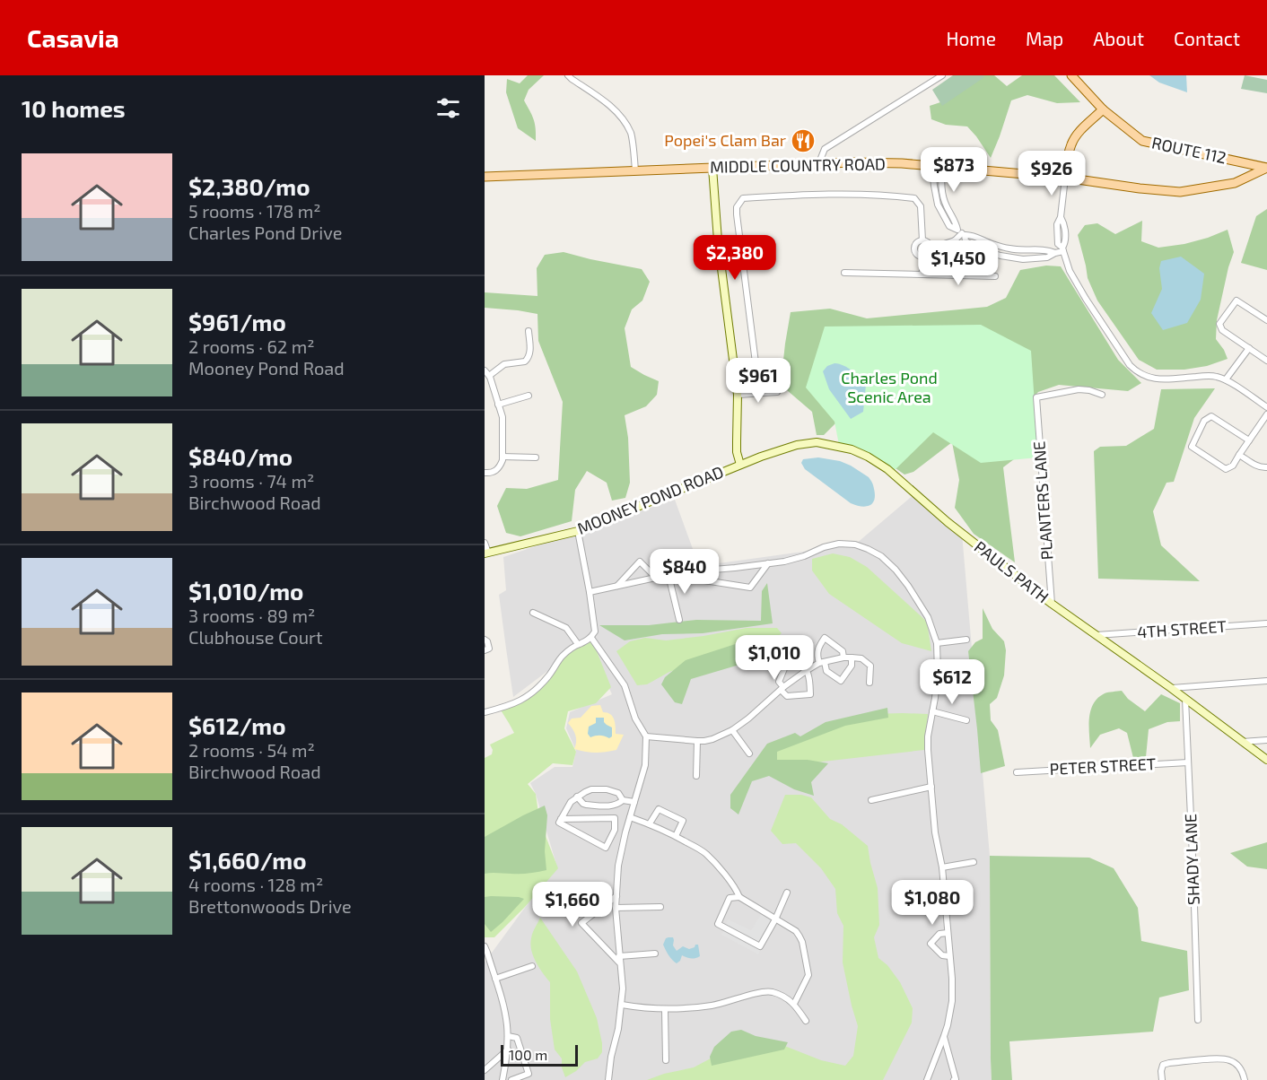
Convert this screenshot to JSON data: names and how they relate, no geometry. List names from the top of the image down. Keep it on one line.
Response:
{"streets":{"main road":["ROUTE 112","MIDDLE COUNTRY ROAD"],"street":["MOONEY POND ROAD","PLANTERS LANE","PAULS PATH","4TH STREET","PETER STREET","SHADY LANE"]},"crossings":[["ROUTE 112","MIDDLE COUNTRY ROAD"],["MIDDLE COUNTRY ROAD","MOONEY POND ROAD"],["MOONEY POND ROAD","PAULS PATH"],["PLANTERS LANE","PAULS PATH"],["PAULS PATH","4TH STREET"],["PAULS PATH","SHADY LANE"],["PETER STREET","SHADY LANE"]],"parks":["Charles Pond Scenic Area"],"places":{"restaurant":["Popei's Clam Bar"]},"scale_bar":"100 m","page":{"header":"Casavia","nav":["Home","Map","About","Contact"],"heading":"10 homes","list":[{"name":"$2,380/mo","note":"5 rooms · 178 m² · Charles Pond Drive"},{"name":"$961/mo","note":"2 rooms · 62 m² · Mooney Pond Road"},{"name":"$840/mo","note":"3 rooms · 74 m² · Birchwood Road"},{"name":"$1,010/mo","note":"3 rooms · 89 m² · Clubhouse Court"},{"name":"$612/mo","note":"2 rooms · 54 m² · Birchwood Road"},{"name":"$1,660/mo","note":"4 rooms · 128 m² · Brettonwoods Drive"}],"price":["$873","$926","$2,380","$1,450","$961","$840","$1,010","$612","$1,080","$1,660"],"scale":"100 m"}}
